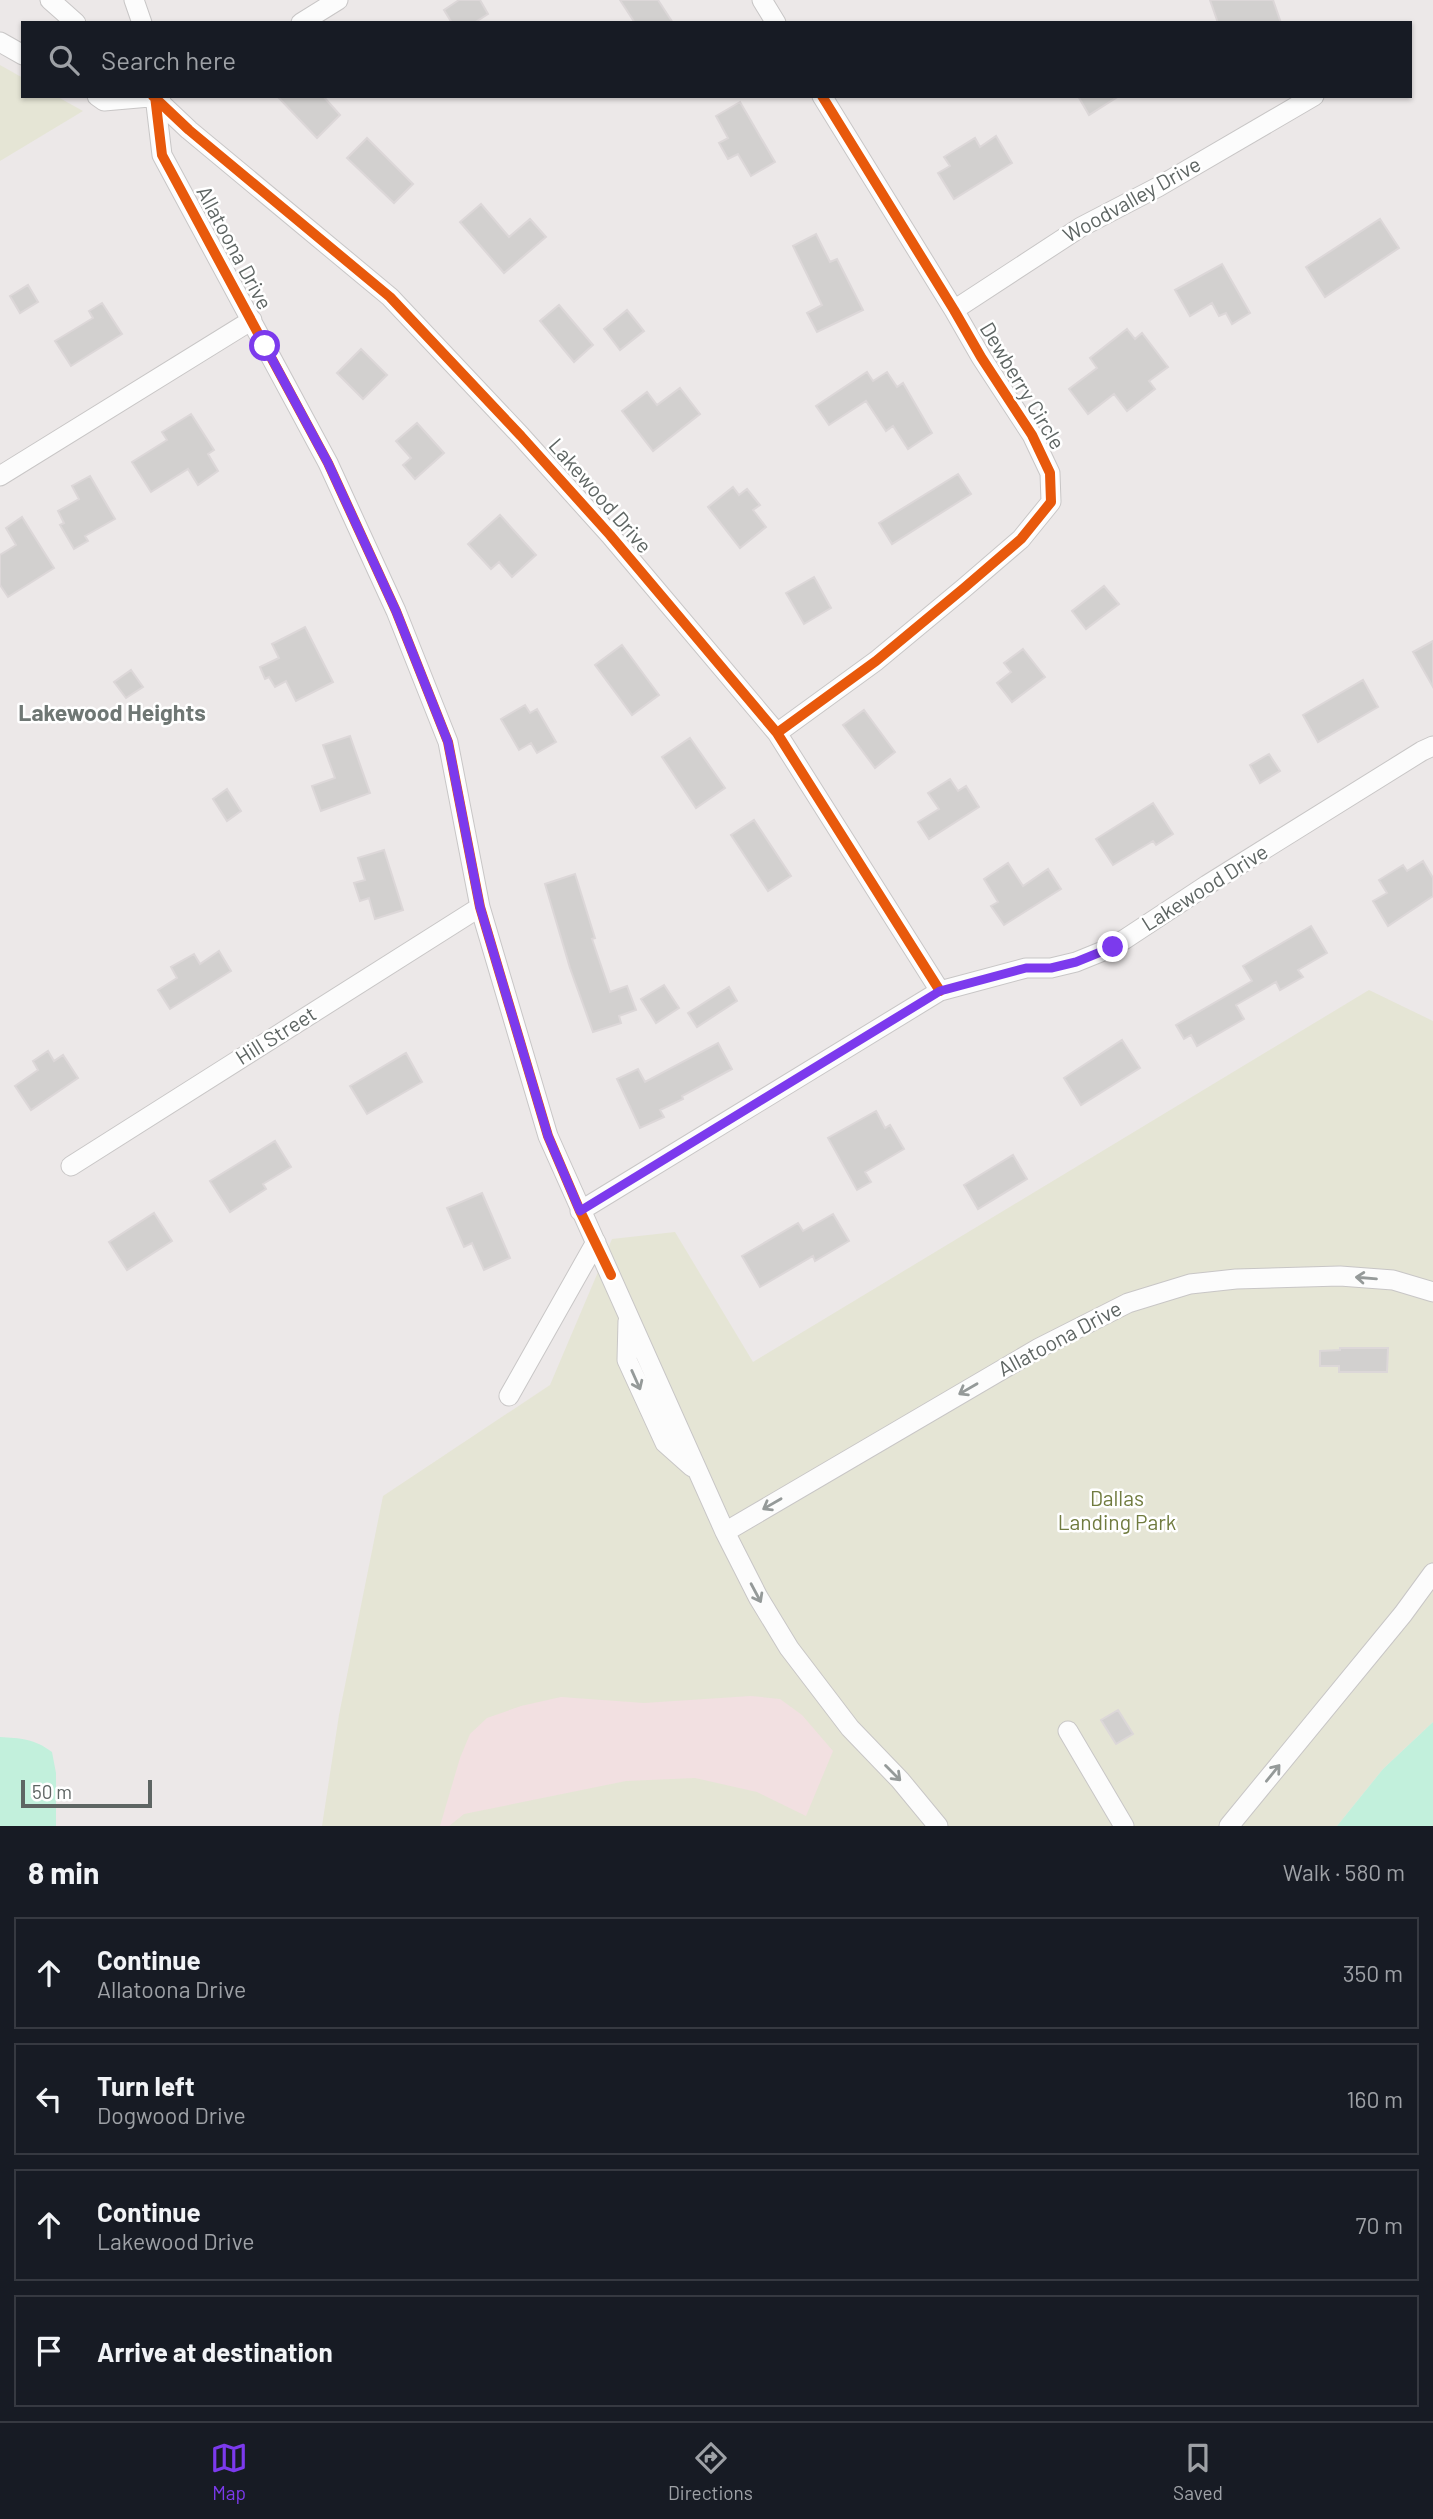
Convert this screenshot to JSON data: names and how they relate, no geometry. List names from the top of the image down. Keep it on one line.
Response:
{"streets":{"street":["Woodvalley Drive","Allatoona Drive","Dewberry Circle","Lakewood Drive","Hill Street"]},"crossings":[["Woodvalley Drive","Dewberry Circle"],["Allatoona Drive","Hill Street"],["Dewberry Circle","Lakewood Drive"]],"districts":["Lakewood Heights"],"parks":["Dallas Landing Park"],"scale_bar":"50 m","page":{"search":"Search here","scale":"50 m","heading":["8 min","Walk · 580 m"],"list":[["Continue","Allatoona Drive","350 m"],["Turn left","Dogwood Drive","160 m"],["Continue","Lakewood Drive","70 m"],"Arrive at destination"],"nav":["Map","Directions","Saved"]}}
